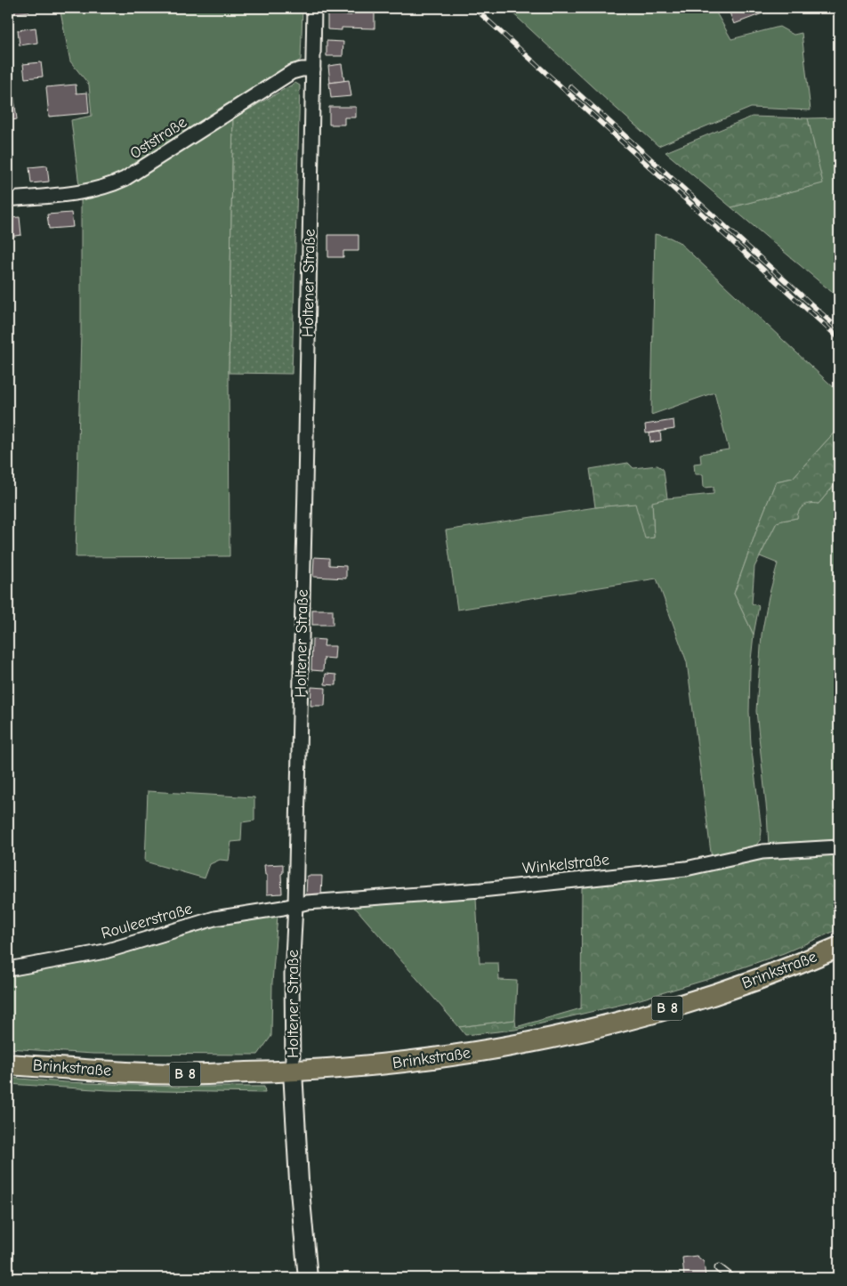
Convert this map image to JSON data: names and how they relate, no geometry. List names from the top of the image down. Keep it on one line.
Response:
{"streets":{"main road":["Holtener Straße","Brinkstraße","B 8"],"street":["Oststraße","Winkelstraße","Rouleerstraße"]},"crossings":[["Oststraße","Holtener Straße"],["Holtener Straße","Winkelstraße"],["Holtener Straße","Rouleerstraße"],["Holtener Straße","Brinkstraße"],["Winkelstraße","Rouleerstraße"]]}
